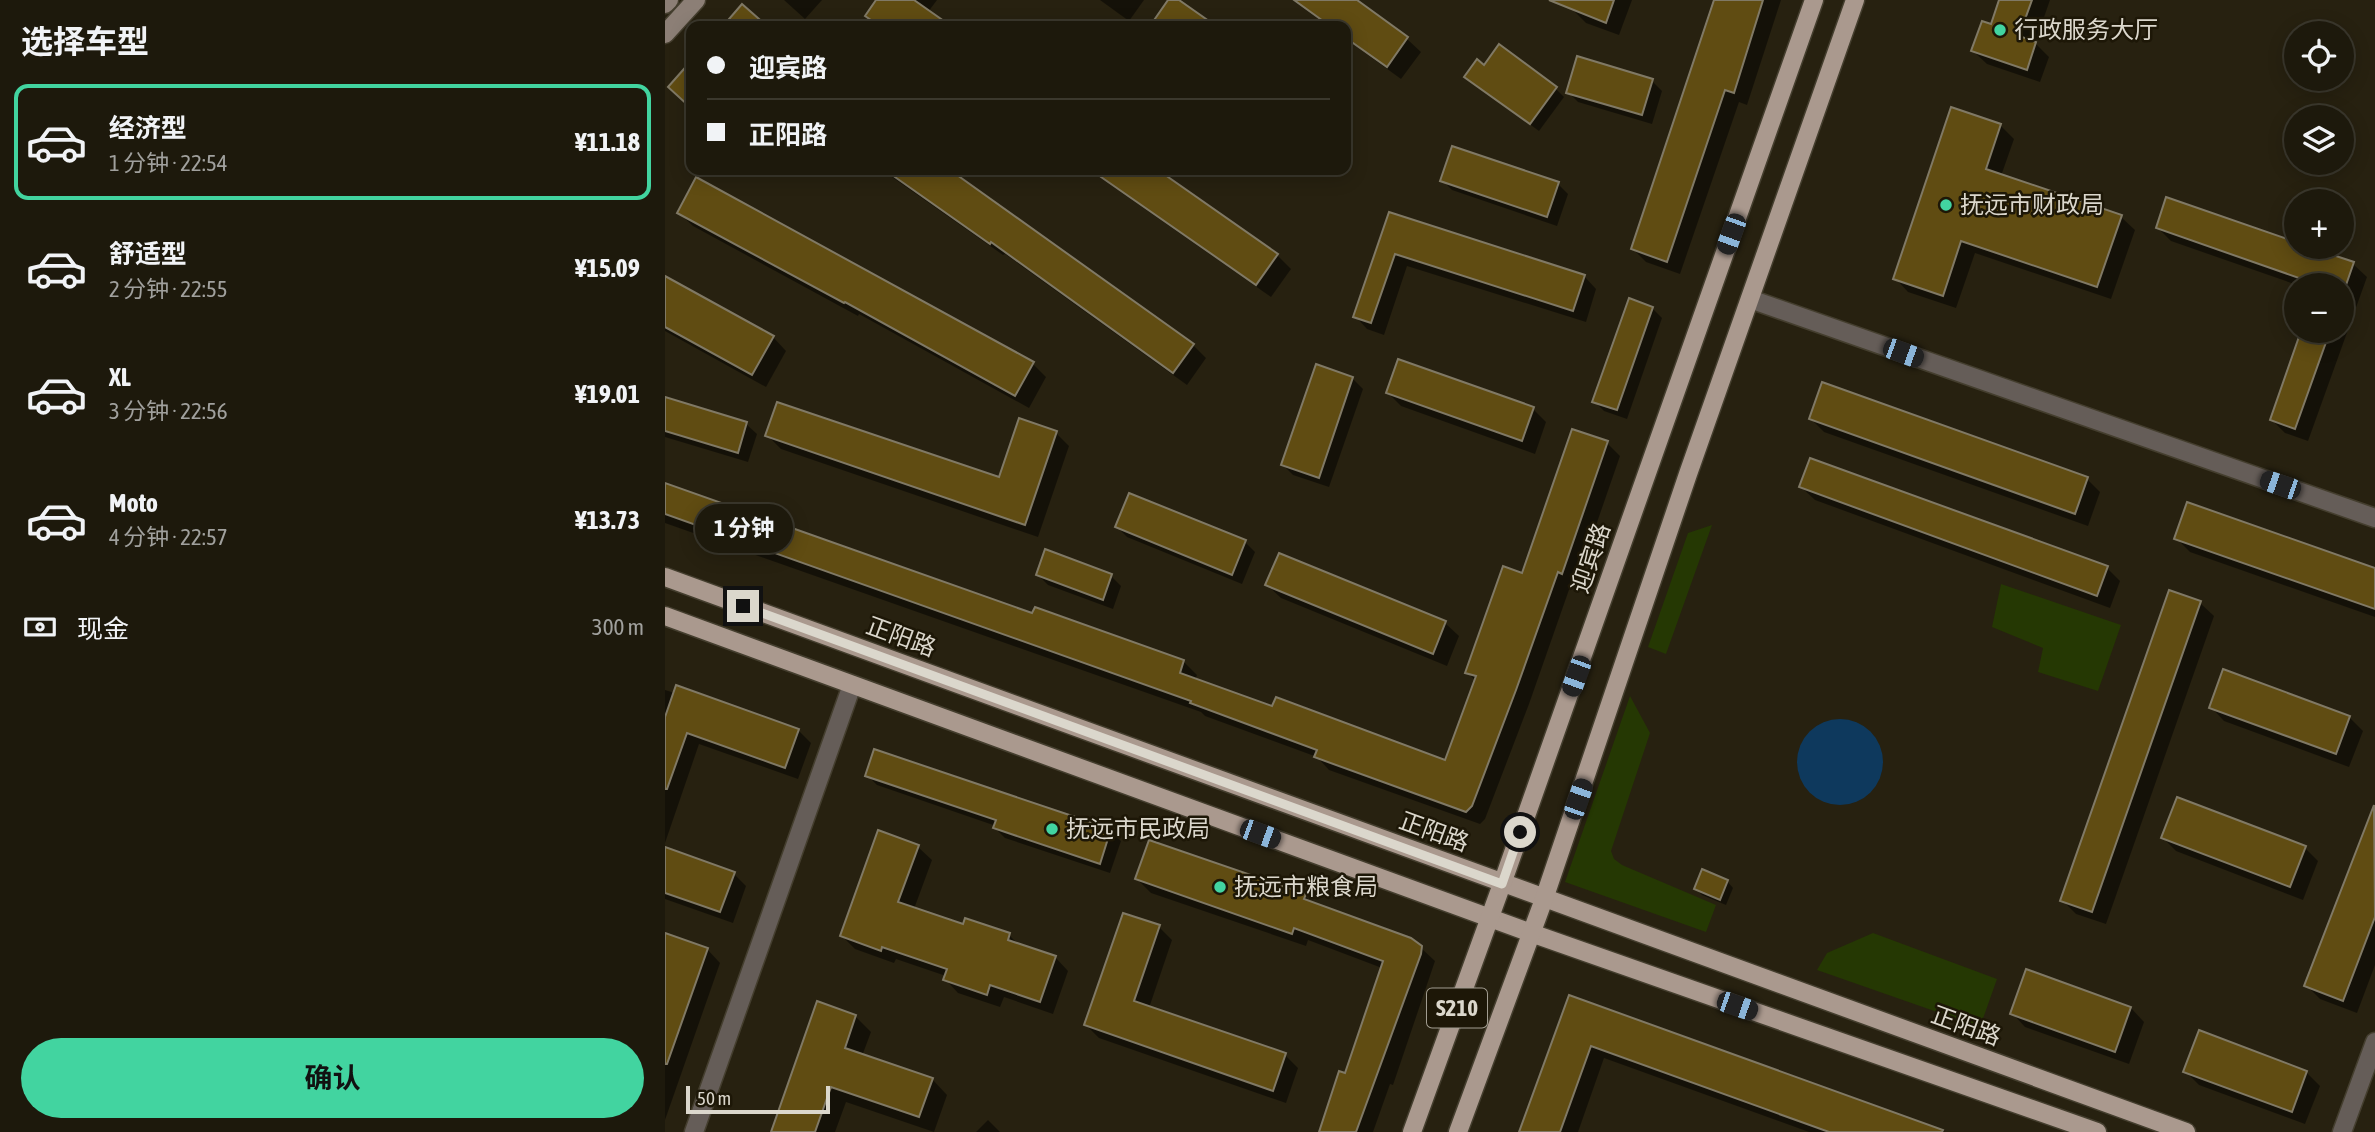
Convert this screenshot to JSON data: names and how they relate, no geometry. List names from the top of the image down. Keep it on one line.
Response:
{"streets":{"main road":["迎宾路","正阳路","S210"]},"crossings":[["迎宾路","正阳路"],["正阳路","S210"]],"places":["行政服务大厅","抚远市财政局","抚远市民政局","抚远市粮食局"],"scale_bar":"50 m","page":{"heading":"选择车型","map_buttons":["+","−"],"banner":["迎宾路","正阳路"],"list":[{"name":"经济型","note":"1 分钟 · 22:54","value":"¥11.18"},{"name":"舒适型","note":"2 分钟 · 22:55","value":"¥15.09"},{"name":"XL","note":"3 分钟 · 22:56","value":"¥19.01"},{"name":"Moto","note":"4 分钟 · 22:57","value":"¥13.73"}],"bubble":"1 分钟","pay":["现金","300 m"],"buttons":"确认","scale":"50 m"}}
